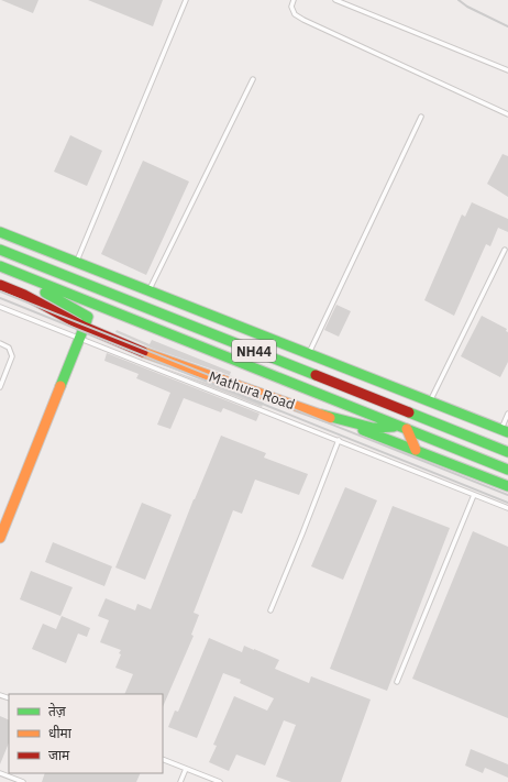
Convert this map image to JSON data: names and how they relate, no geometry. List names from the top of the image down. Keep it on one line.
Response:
{"streets":{"main road":["NH44","Mathura Road"]},"crossings":[["NH44","Mathura Road"]],"legend":["तेज़","धीमा","जाम"]}
